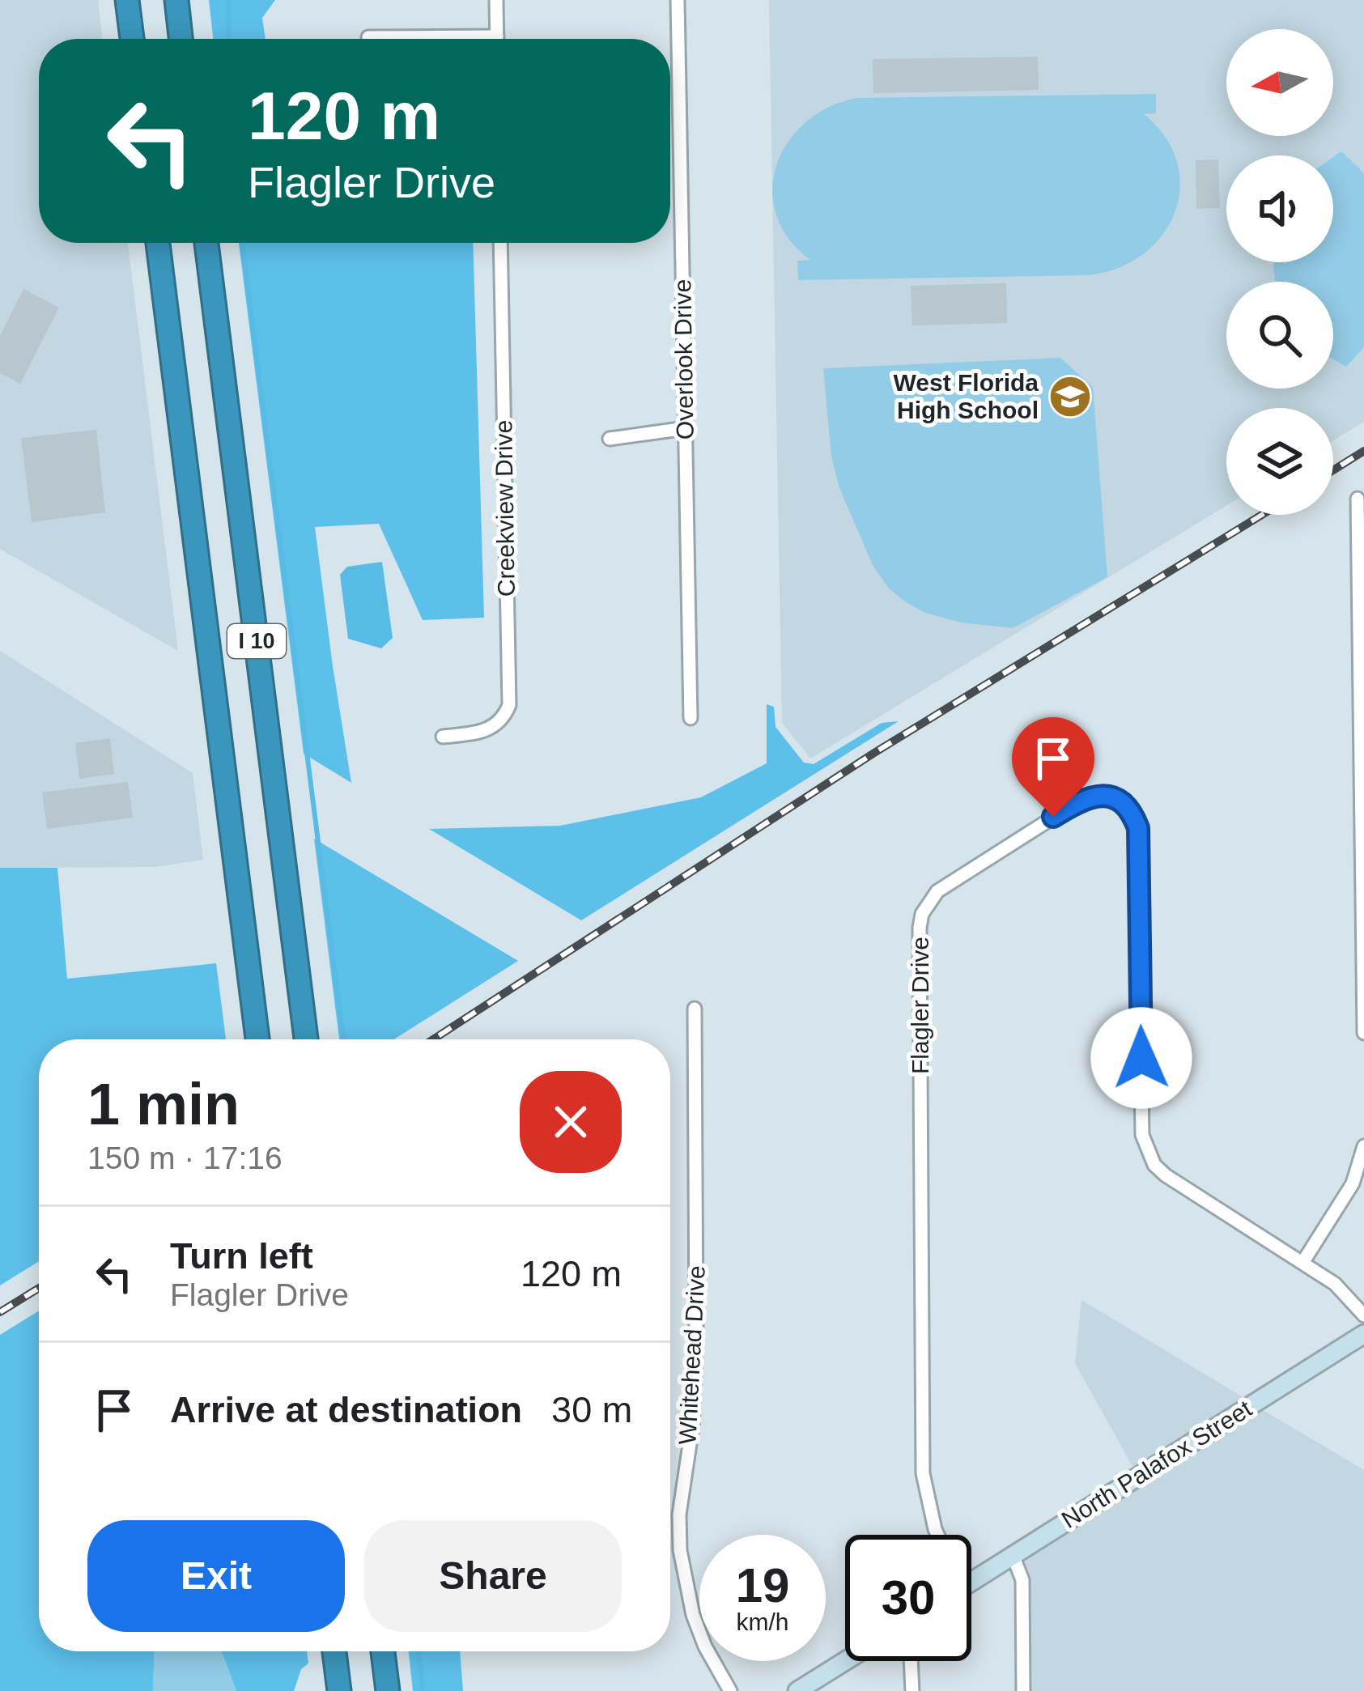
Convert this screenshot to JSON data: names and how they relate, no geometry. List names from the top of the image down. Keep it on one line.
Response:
{"streets":{"highway":["I 10"],"main road":["North Palafox Street"],"street":["Overlook Drive","Creekview Drive","Flagler Drive","Whitehead Drive"]},"places":{"school or university":["West Florida High School"]},"north":"left","page":{"turn":["120 m","Flagler Drive"],"heading":["1 min","150 m · 17:16"],"list":[{"name":"Turn left","note":"Flagler Drive","value":"120 m"},{"name":"Arrive at destination","value":"30 m"}],"buttons":["Exit","Share"],"speed":"19 km/h","limit":"30"}}
